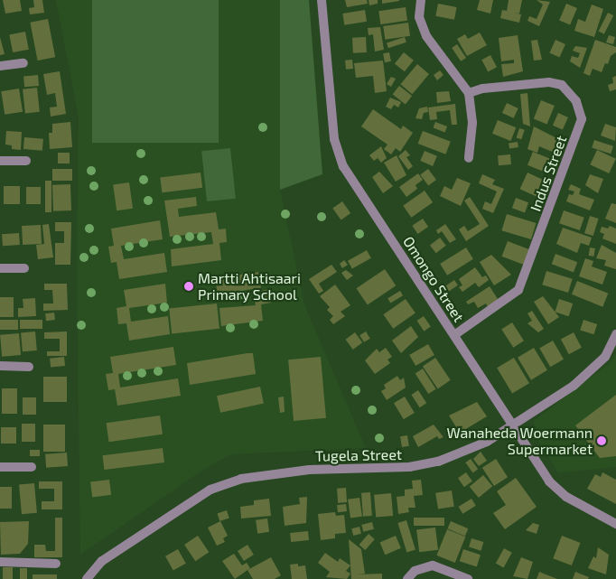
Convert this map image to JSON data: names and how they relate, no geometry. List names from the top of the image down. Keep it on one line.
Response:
{"streets":{"street":["Indus Street","Omongo Street","Tugela Street"]},"crossings":[["Indus Street","Omongo Street"],["Omongo Street","Tugela Street"]],"places":["Martti Ahtisaari Primary School","Wanaheda Woermann Supermarket"]}
